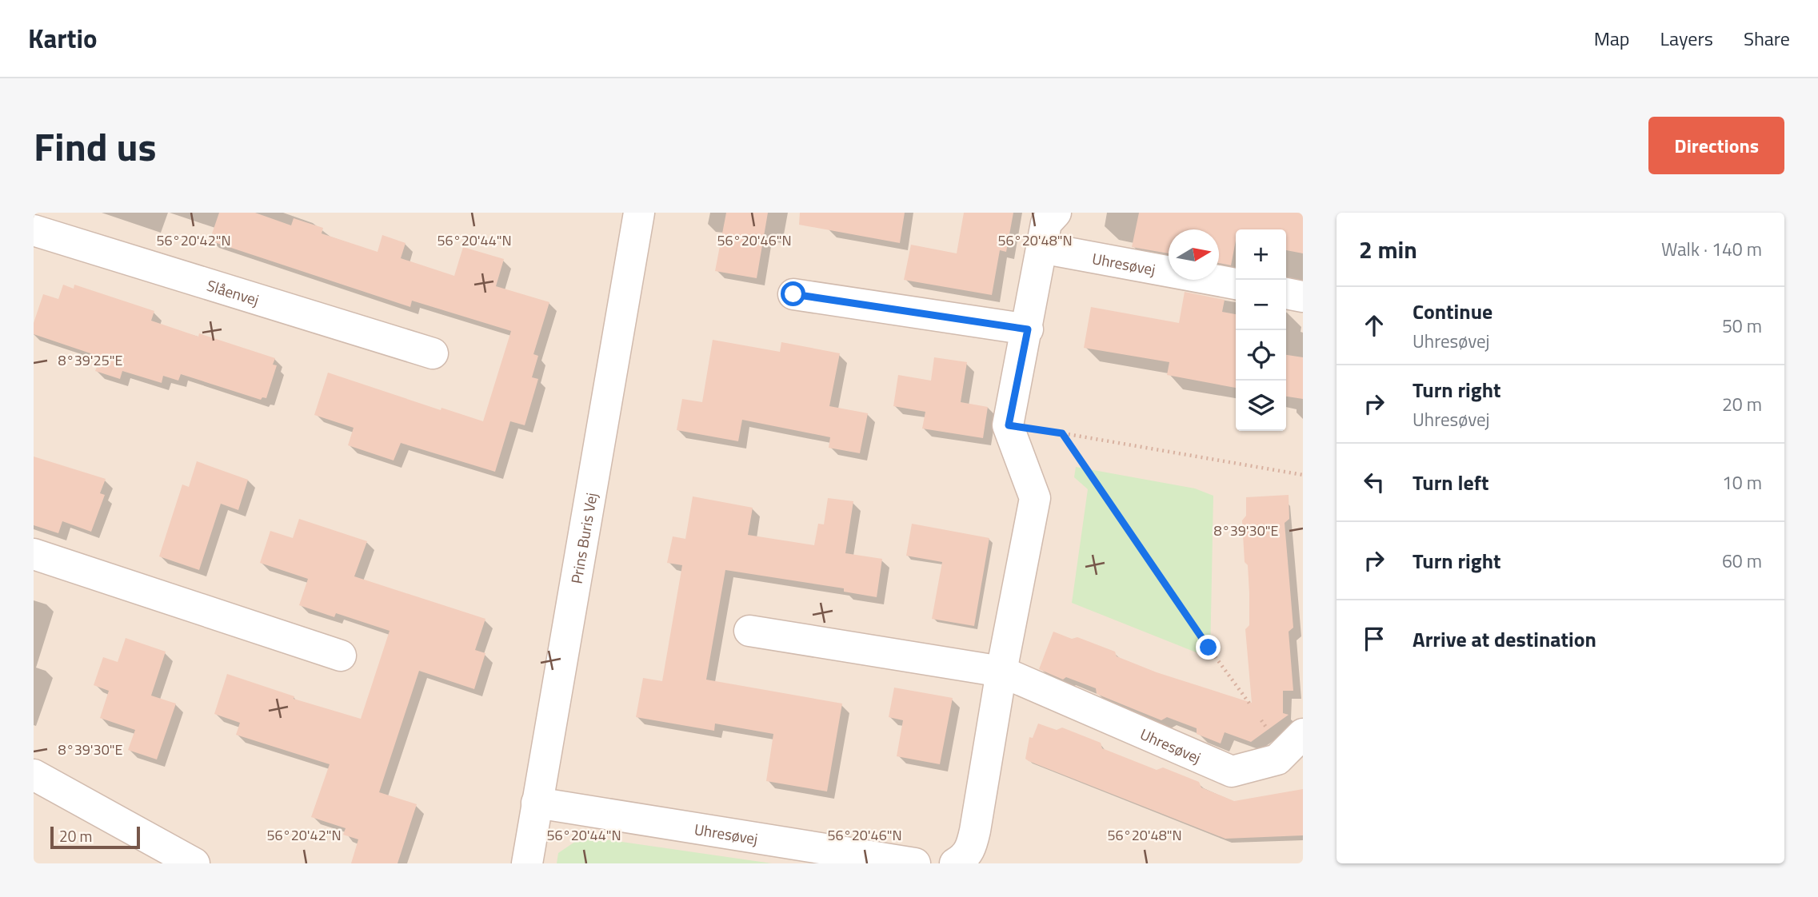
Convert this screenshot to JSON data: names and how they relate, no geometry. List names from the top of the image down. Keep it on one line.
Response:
{"streets":{"street":["Uhresøvej","Slåenvej","Prins Buris Vej"]},"crossings":[["Uhresøvej","Prins Buris Vej"]],"scale_bar":"20 m","north":"right","page":{"header":"Kartio","nav":["Map","Layers","Share"],"title":"Find us","buttons":"Directions","heading":["2 min","Walk · 140 m"],"map_buttons":["+","−"],"list":[["Continue","Uhresøvej","50 m"],["Turn right","Uhresøvej","20 m"],["Turn left","10 m"],["Turn right","60 m"],"Arrive at destination"],"scale":"20 m"},"coordinates":["56°20'42\"N","56°20'44\"N","56°20'46\"N","56°20'48\"N","8°39'25\"E","8°39'30\"E"]}
